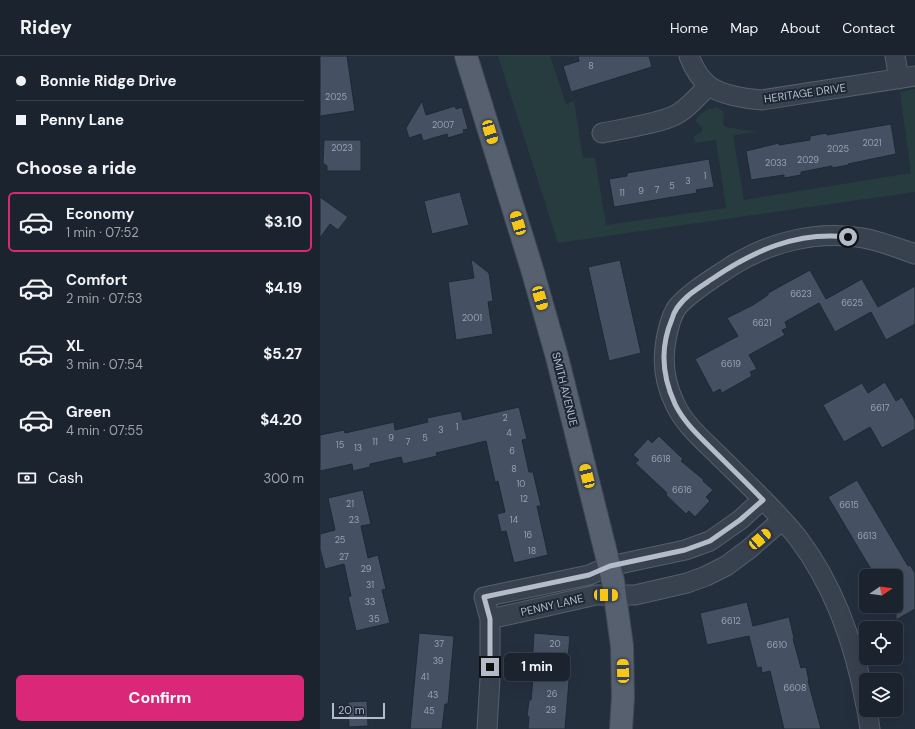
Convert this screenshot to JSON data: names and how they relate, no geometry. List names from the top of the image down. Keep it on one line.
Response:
{"streets":{"main road":["SMITH AVENUE"],"street":["HERITAGE DRIVE","PENNY LANE"]},"crossings":[["SMITH AVENUE","PENNY LANE"]],"house_numbers":["8","2025","2007","2021","2023","2025","2029","2033","1","3","5","7","9","11","6623","6625","2001","6621","6619","6617","2","1","3","4","9","5","11","7","15","13","6","6618","8","10","6616","12","21","6615","23","14","16","6613","25","18","27","29","31","33","35","6612","37","20","6610","39","41","6608","26","43","28","45"],"scale_bar":"20 m","north":"right","page":{"header":"Ridey","nav":["Home","Map","About","Contact"],"banner":["Bonnie Ridge Drive","Penny Lane"],"heading":"Choose a ride","list":[{"name":"Economy","note":"1 min · 07:52","value":"$3.10"},{"name":"Comfort","note":"2 min · 07:53","value":"$4.19"},{"name":"XL","note":"3 min · 07:54","value":"$5.27"},{"name":"Green","note":"4 min · 07:55","value":"$4.20"}],"pay":["Cash","300 m"],"bubble":"1 min","buttons":"Confirm","scale":"20 m"}}
